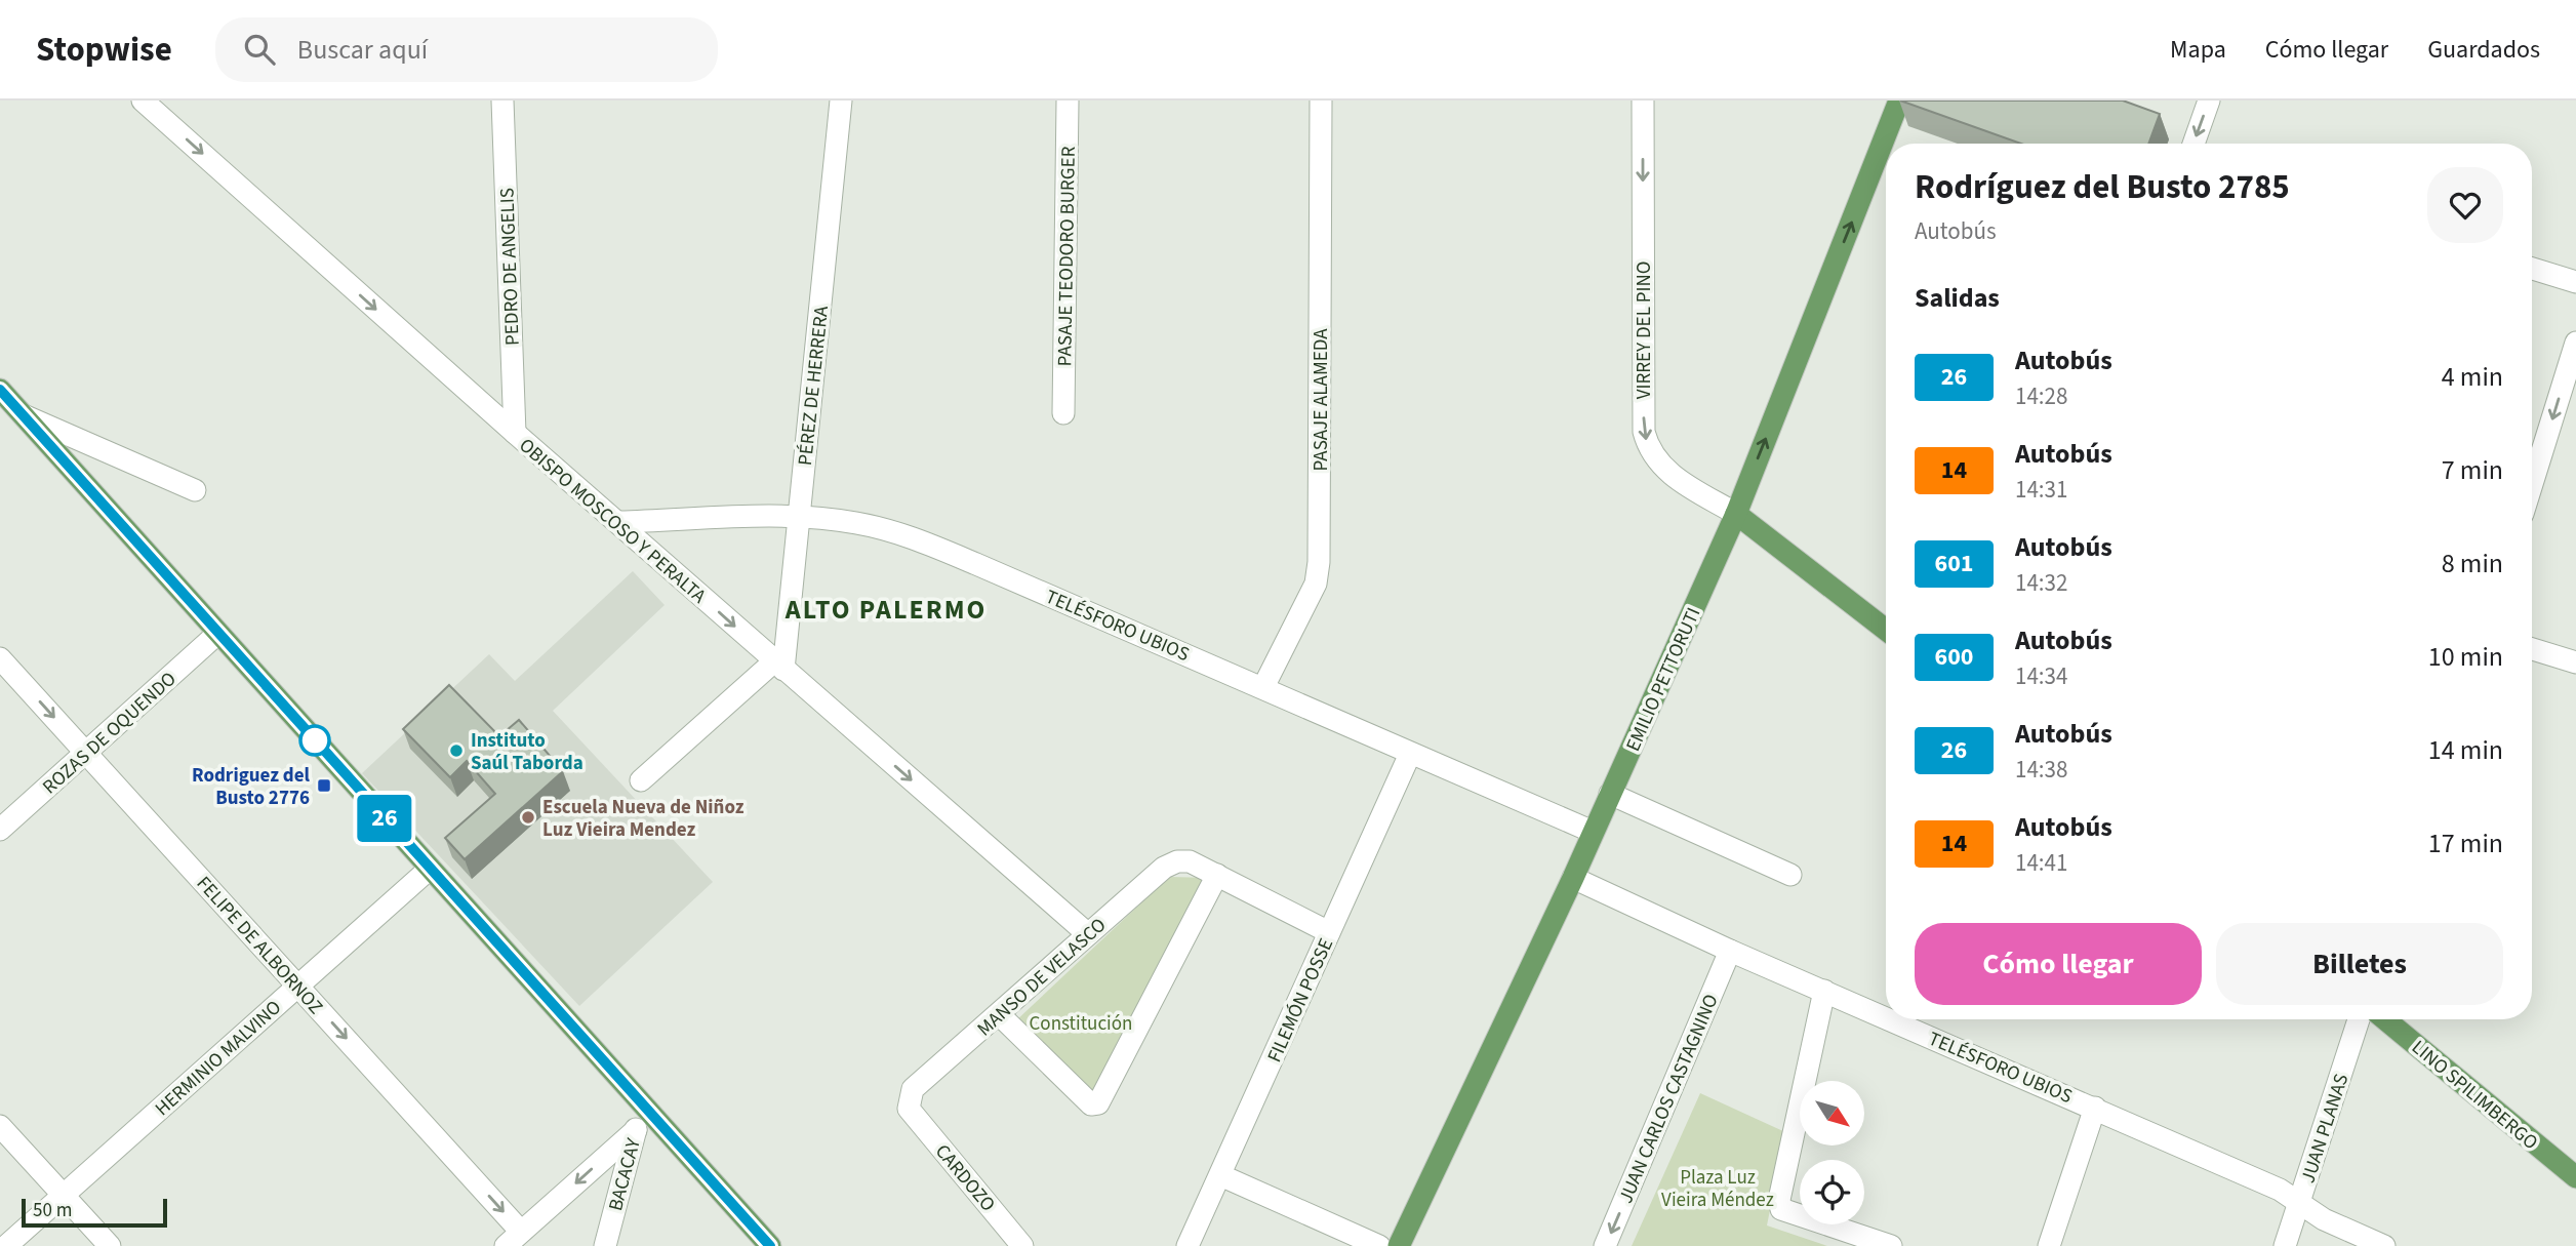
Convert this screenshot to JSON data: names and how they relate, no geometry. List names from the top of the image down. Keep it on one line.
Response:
{"streets":{"main road":["EMILIO PETTORUTI","LINO SPILIMBERGO"],"street":["PASAJE TEODORO BURGER","PEDRO DE ANGELIS","VIRREY DEL PINO","PÉREZ DE HERRERA","PASAJE ALAMEDA","OBISPO MOSCOSO Y PERALTA","TELÉSFORO UBIOS","ROZAS DE OQUENDO","FELIPE DE ALBORNOZ","MANSO DE VELASCO","FILEMÓN POSSE","HERMINIO MALVINO","JUAN CARLOS CASTAGNINO","JUAN PLANAS","BACACAY","CARDOZO"]},"crossings":[["PEDRO DE ANGELIS","OBISPO MOSCOSO Y PERALTA"],["VIRREY DEL PINO","EMILIO PETTORUTI"],["PÉREZ DE HERRERA","OBISPO MOSCOSO Y PERALTA"],["PÉREZ DE HERRERA","TELÉSFORO UBIOS"],["PASAJE ALAMEDA","TELÉSFORO UBIOS"],["OBISPO MOSCOSO Y PERALTA","TELÉSFORO UBIOS"],["OBISPO MOSCOSO Y PERALTA","MANSO DE VELASCO"],["TELÉSFORO UBIOS","EMILIO PETTORUTI"],["TELÉSFORO UBIOS","FILEMÓN POSSE"],["TELÉSFORO UBIOS","JUAN CARLOS CASTAGNINO"],["TELÉSFORO UBIOS","JUAN PLANAS"],["ROZAS DE OQUENDO","FELIPE DE ALBORNOZ"],["FELIPE DE ALBORNOZ","HERMINIO MALVINO"],["MANSO DE VELASCO","CARDOZO"]],"one_way":["VIRREY DEL PINO","OBISPO MOSCOSO Y PERALTA","EMILIO PETTORUTI","FELIPE DE ALBORNOZ","JUAN CARLOS CASTAGNINO"],"districts":["ALTO PALERMO"],"parks":["Constitución","Plaza Luz Vieira Méndez"],"places":{"other":["Instituto Saúl Taborda","Escuela Nueva de Niñoz Luz Vieira Mendez"],"transit":["Rodriguez del Busto 2776"]},"lines":["bus line 26"],"scale_bar":"50 m","north":"bottom right","page":{"header":"Stopwise","search":"Buscar aquí","nav":["Mapa","Cómo llegar","Guardados"],"on_map":"26","heading":[["Rodríguez del Busto 2785","Autobús"],"Salidas"],"list":[{"mark":"26","name":"Autobús","note":"14:28","value":"4 min"},{"mark":"14","name":"Autobús","note":"14:31","value":"7 min"},{"mark":"601","name":"Autobús","note":"14:32","value":"8 min"},{"mark":"600","name":"Autobús","note":"14:34","value":"10 min"},{"mark":"26","name":"Autobús","note":"14:38","value":"14 min"},{"mark":"14","name":"Autobús","note":"14:41","value":"17 min"}],"buttons":["Cómo llegar","Billetes"],"scale":"50 m"}}
